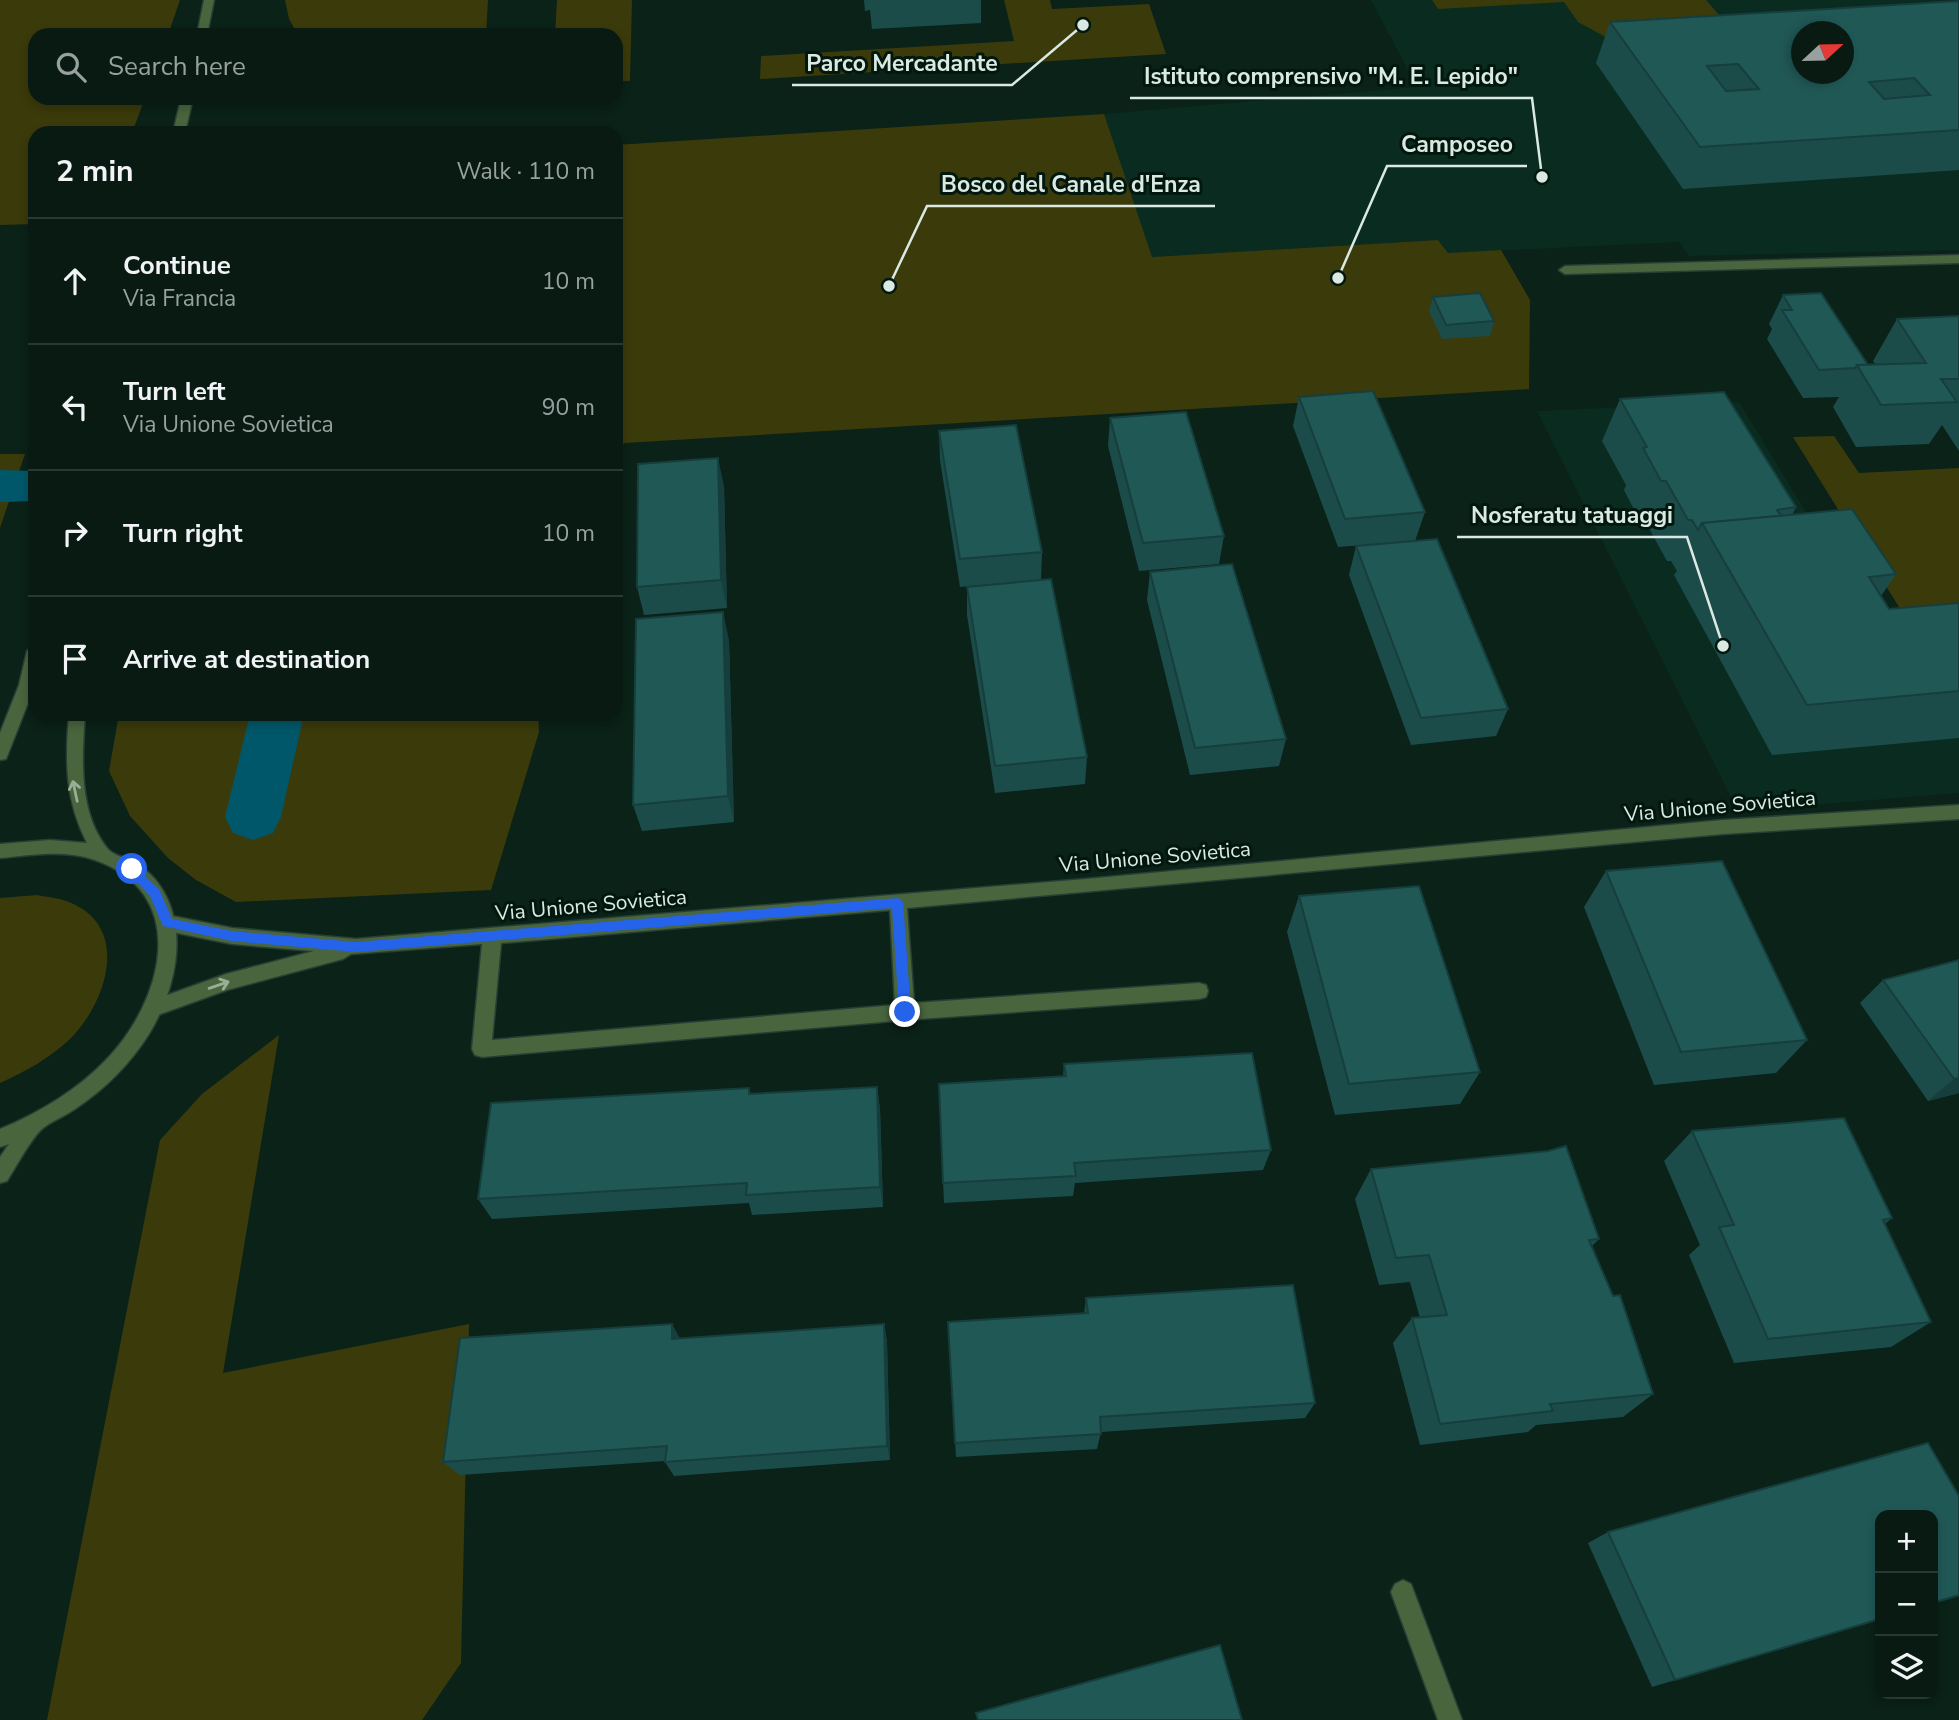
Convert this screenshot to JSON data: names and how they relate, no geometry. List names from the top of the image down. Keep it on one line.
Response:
{"streets":{"street":["Via Unione Sovietica"]},"places":["Parco Mercadante","Istituto comprensivo \"M. E. Lepido\"","Camposeo","Bosco del Canale d'Enza","Nosferatu tatuaggi"],"north":"right","page":{"search":"Search here","heading":["2 min","Walk · 110 m"],"list":[["Continue","Via Francia","10 m"],["Turn left","Via Unione Sovietica","90 m"],["Turn right","10 m"],"Arrive at destination"],"map_buttons":["+","−"]}}
